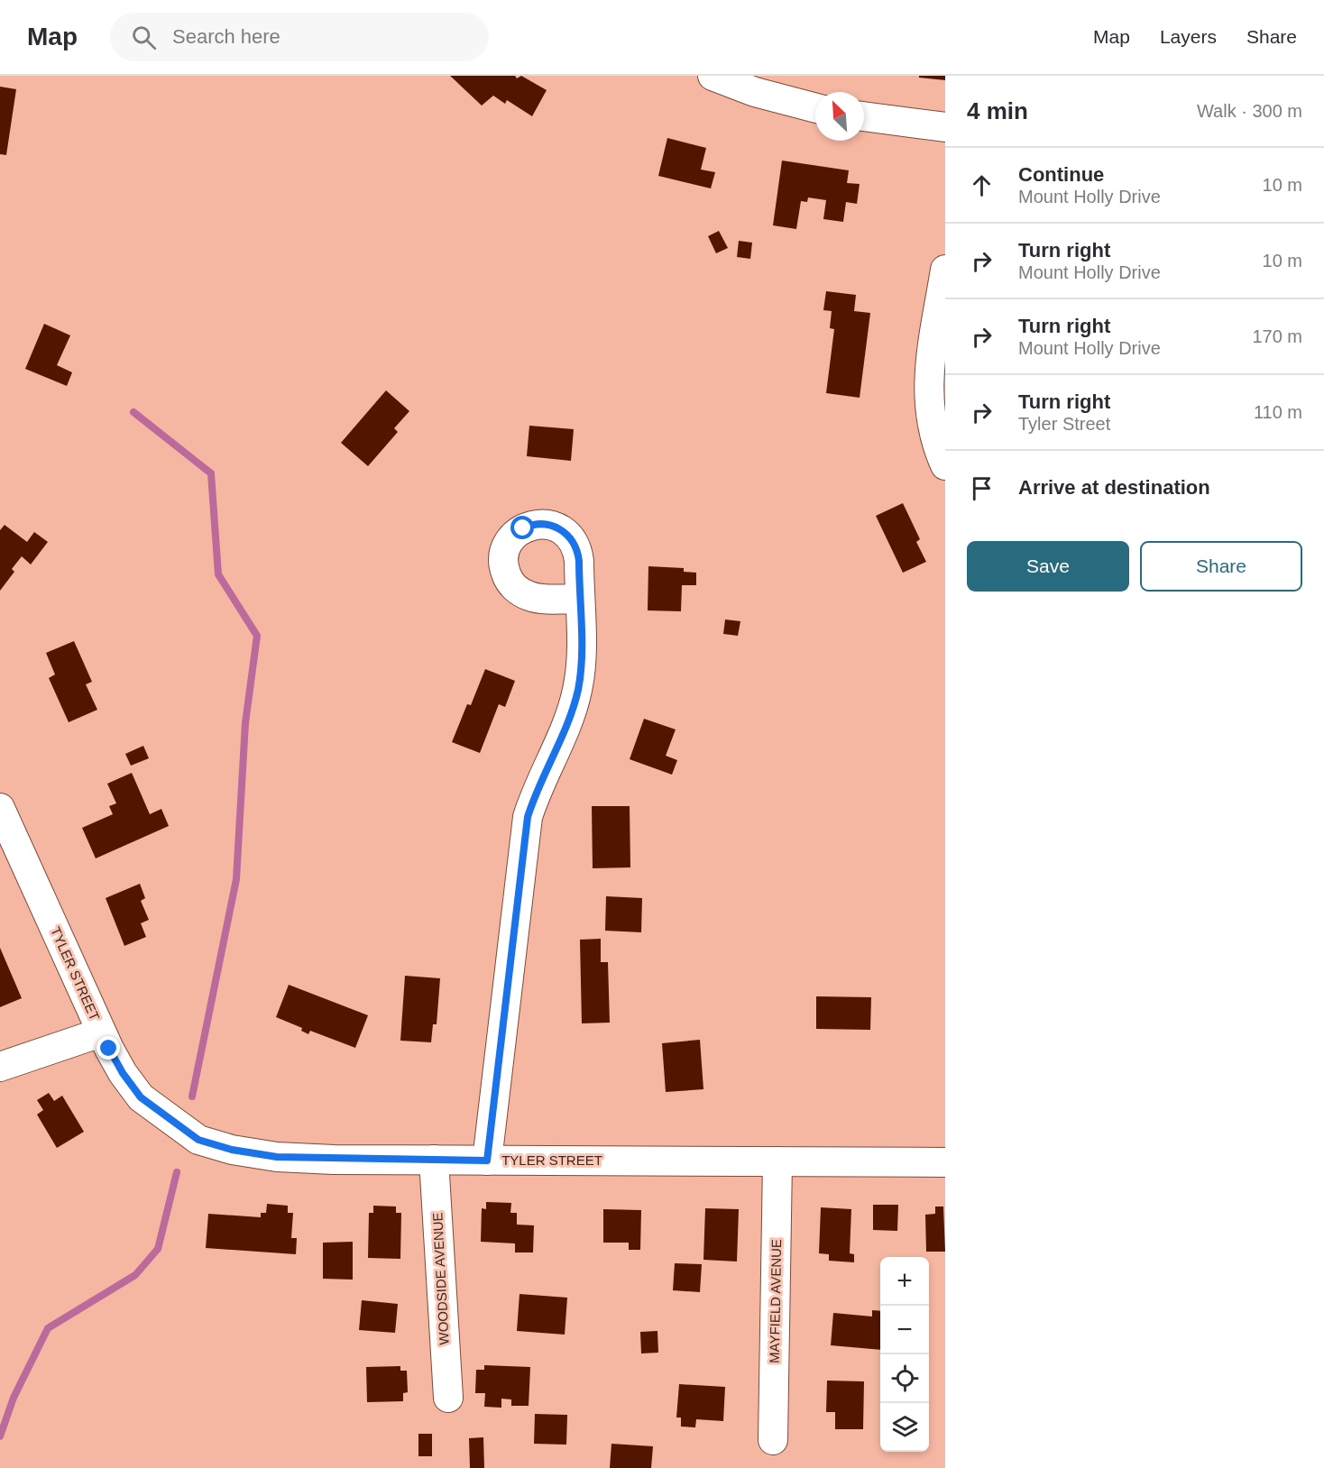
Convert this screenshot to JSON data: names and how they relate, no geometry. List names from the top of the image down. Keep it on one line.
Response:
{"streets":{"street":["TYLER STREET","WOODSIDE AVENUE","MAYFIELD AVENUE"]},"crossings":[["TYLER STREET","WOODSIDE AVENUE"],["TYLER STREET","MAYFIELD AVENUE"]],"north":"top left","page":{"header":"Map","search":"Search here","nav":["Map","Layers","Share"],"heading":["4 min","Walk · 300 m"],"list":[["Continue","Mount Holly Drive","10 m"],["Turn right","Mount Holly Drive","10 m"],["Turn right","Mount Holly Drive","170 m"],["Turn right","Tyler Street","110 m"],"Arrive at destination"],"buttons":["Save","Share"],"map_buttons":["+","−"]}}
